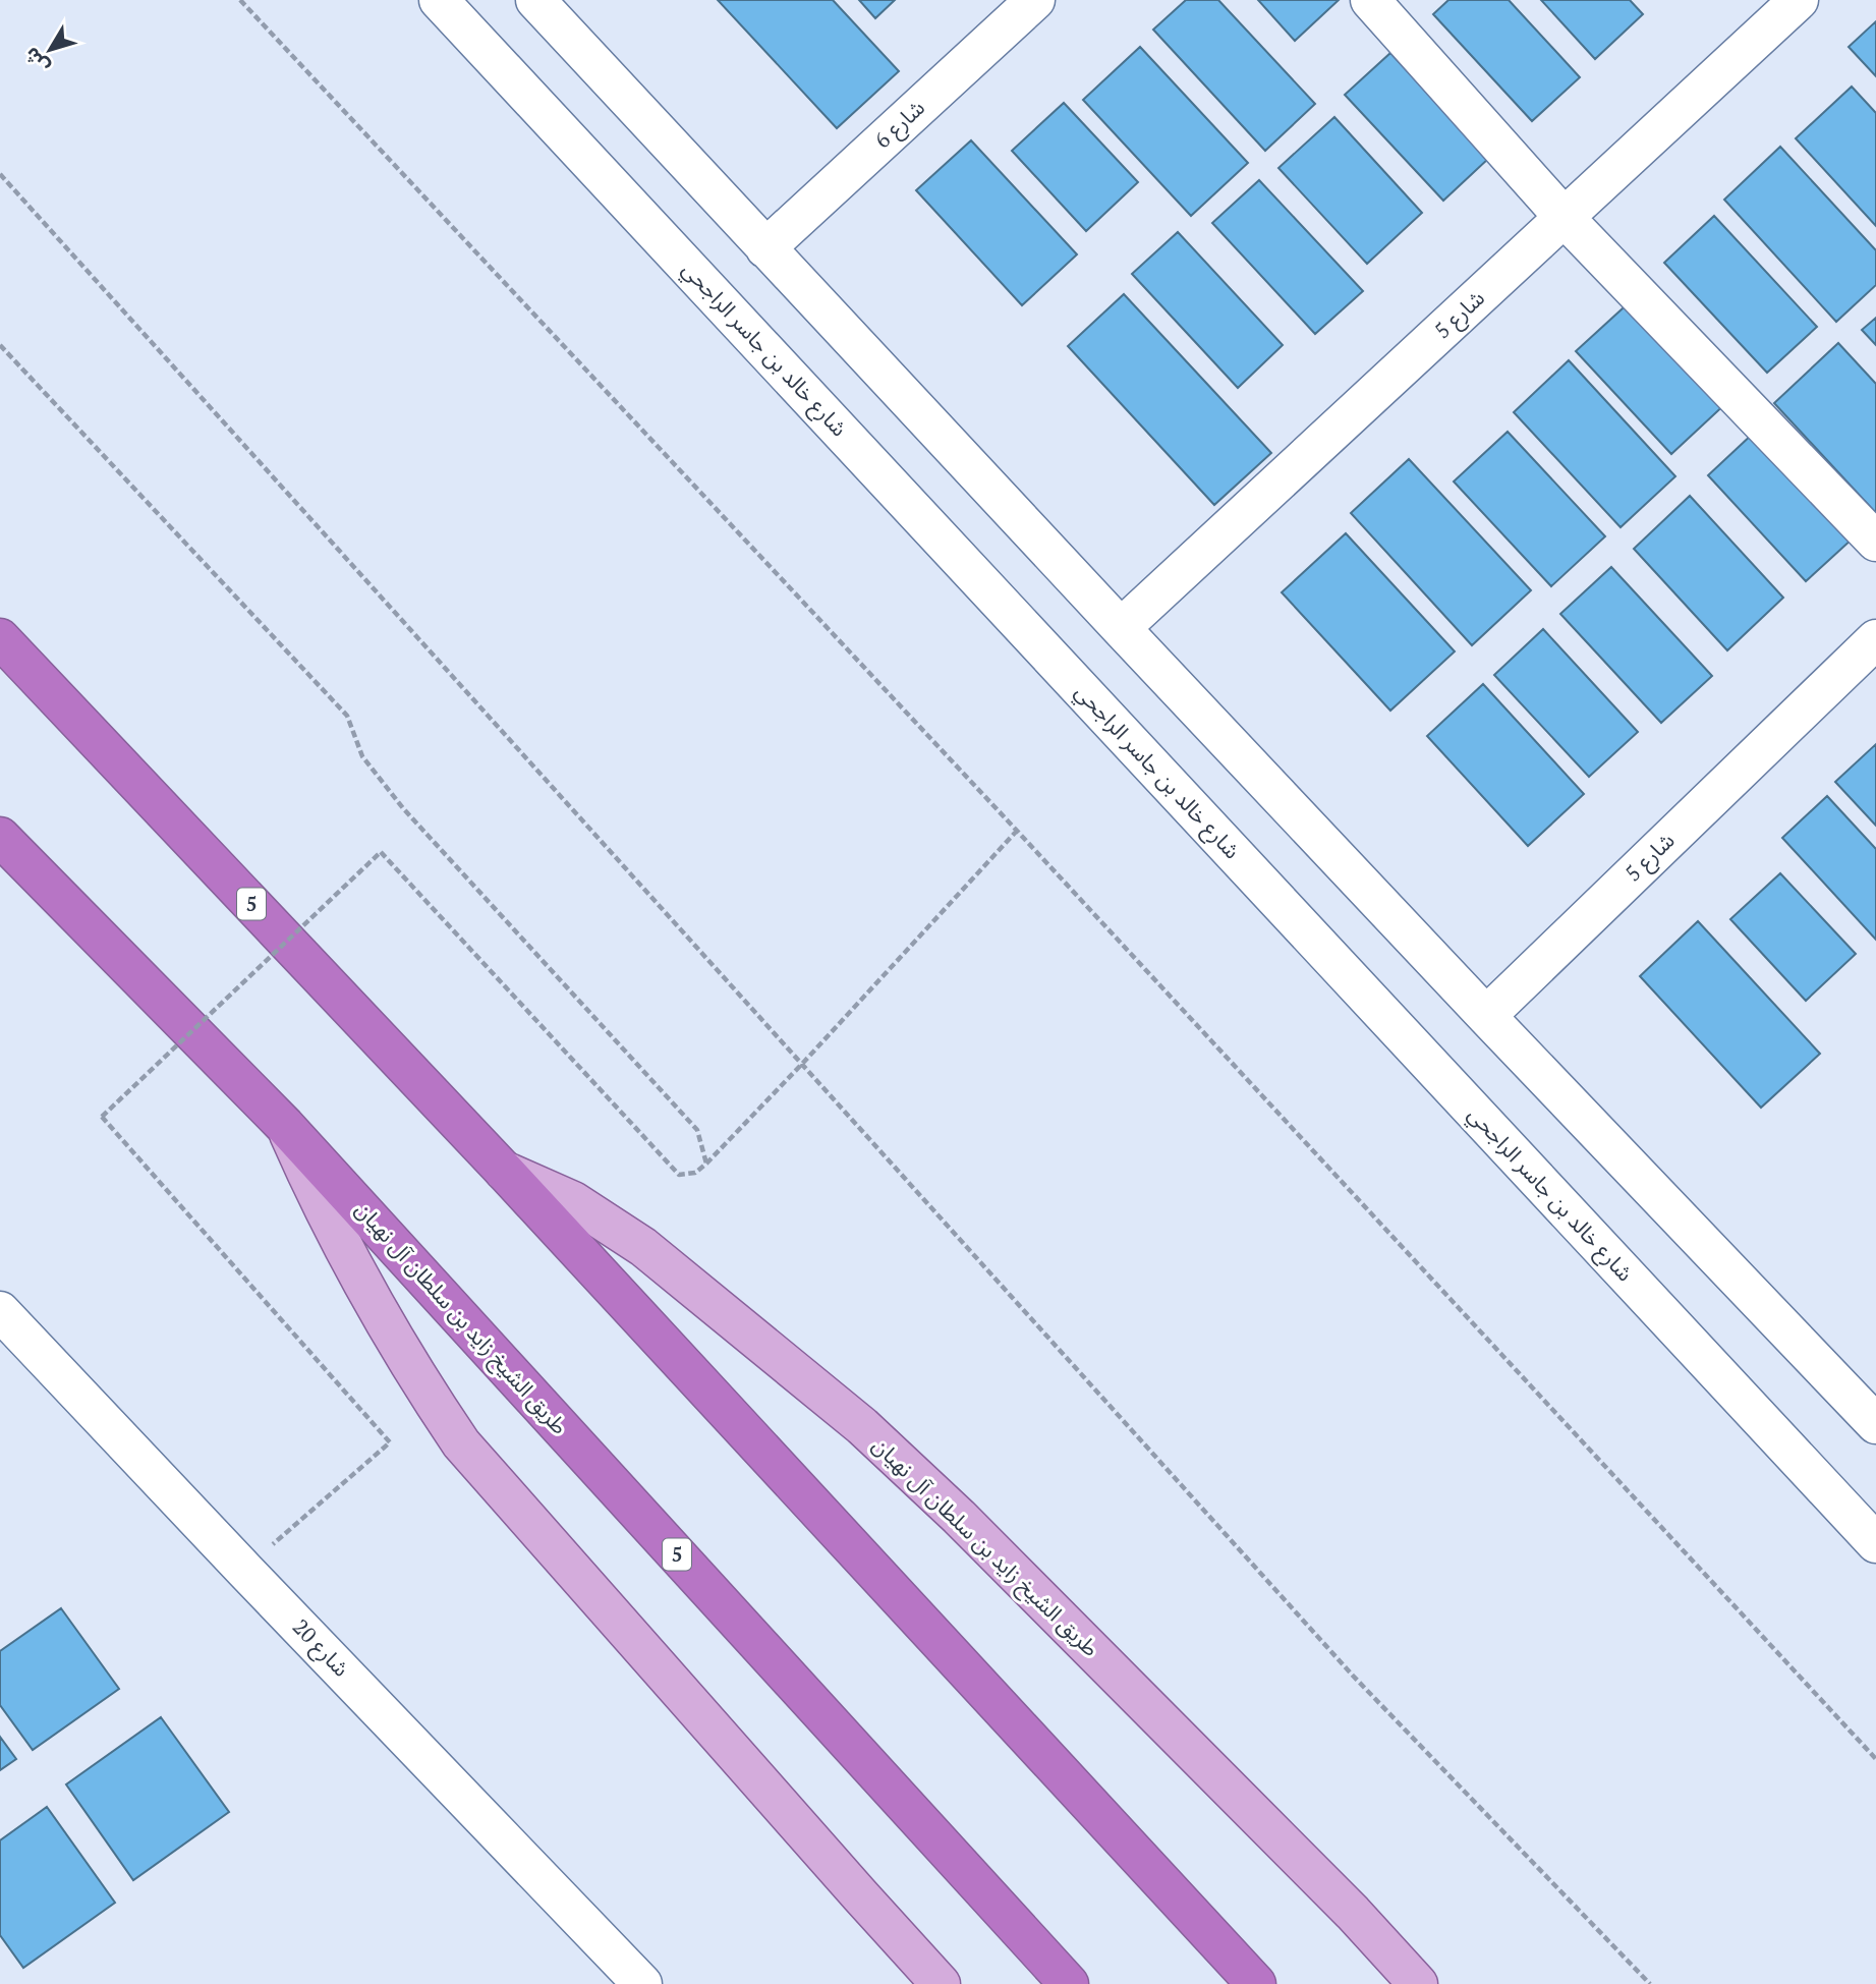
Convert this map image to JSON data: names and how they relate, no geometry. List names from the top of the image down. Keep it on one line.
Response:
{"streets":{"highway":["5","طريق الشيخ زايد بن سلطان آل نهيان"],"street":["شارع 6","شارع 5","شارع خالد بن جاسر الراجحي","شارع 20"]},"north":"bottom left"}
